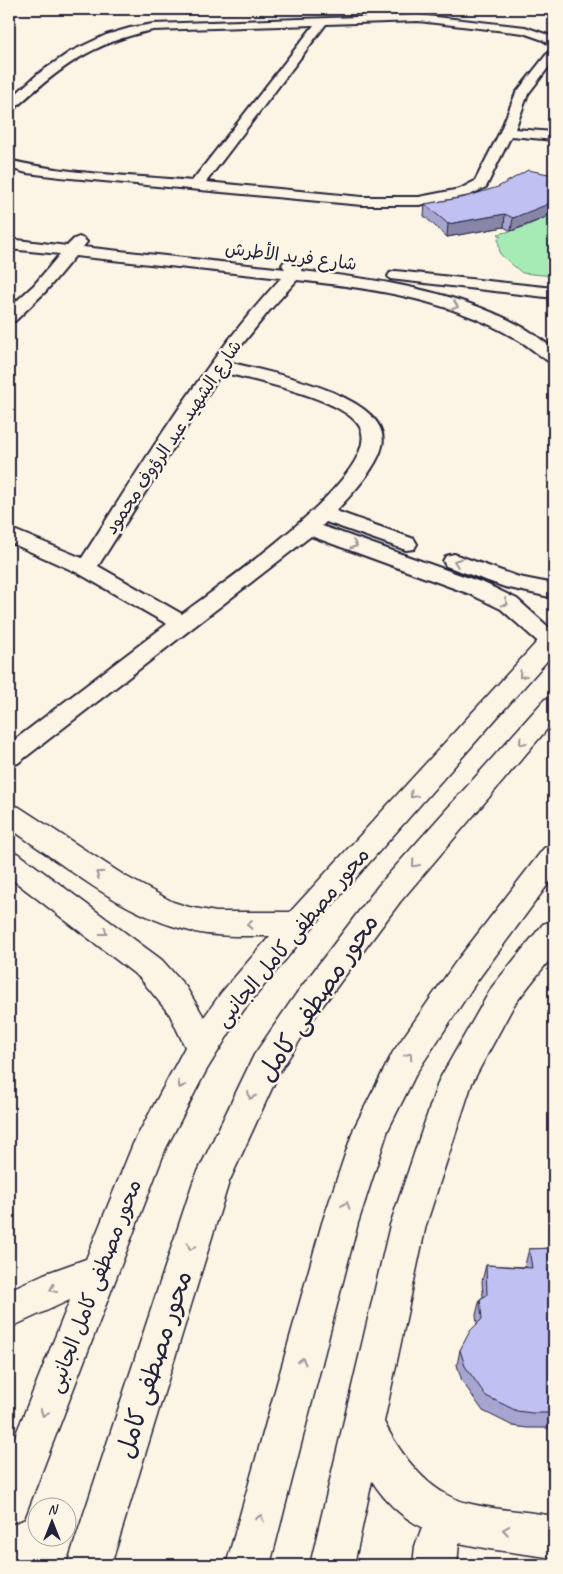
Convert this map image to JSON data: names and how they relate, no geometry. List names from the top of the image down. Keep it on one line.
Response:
{"streets":{"street":["شارع فريد الأطرش","شارع الشهيد عبد الرؤوف محمود","محور مصطفى كامل الجانبى","محور مصطفى كامل"]},"crossings":[["شارع فريد الأطرش","شارع الشهيد عبد الرؤوف محمود"]],"north":"top"}
